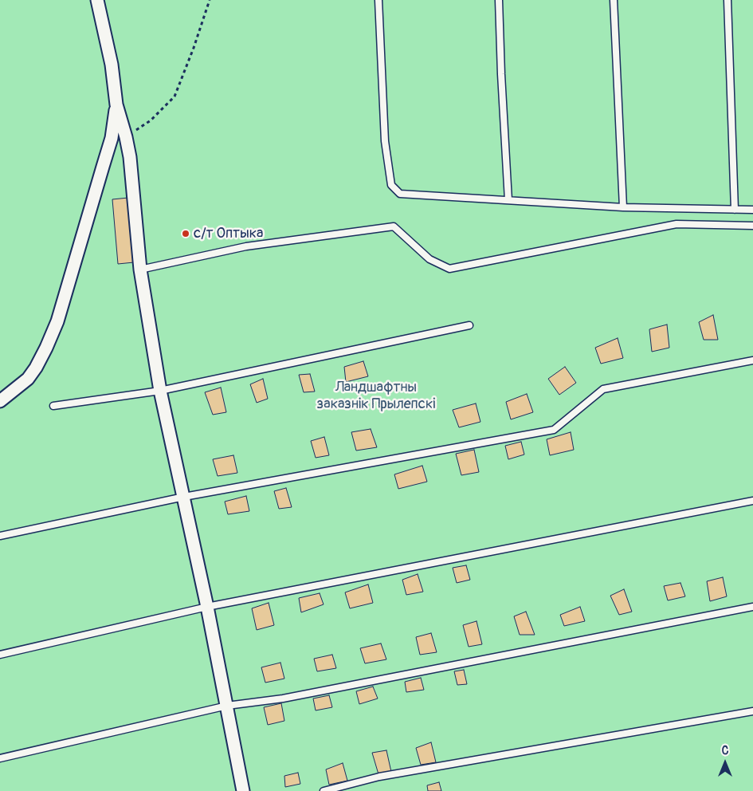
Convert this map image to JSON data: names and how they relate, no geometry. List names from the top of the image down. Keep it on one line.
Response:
{"parks":["Ландшафтны заказнік Прылепскі"],"places":["с/т Оптыка"],"north":"top"}
